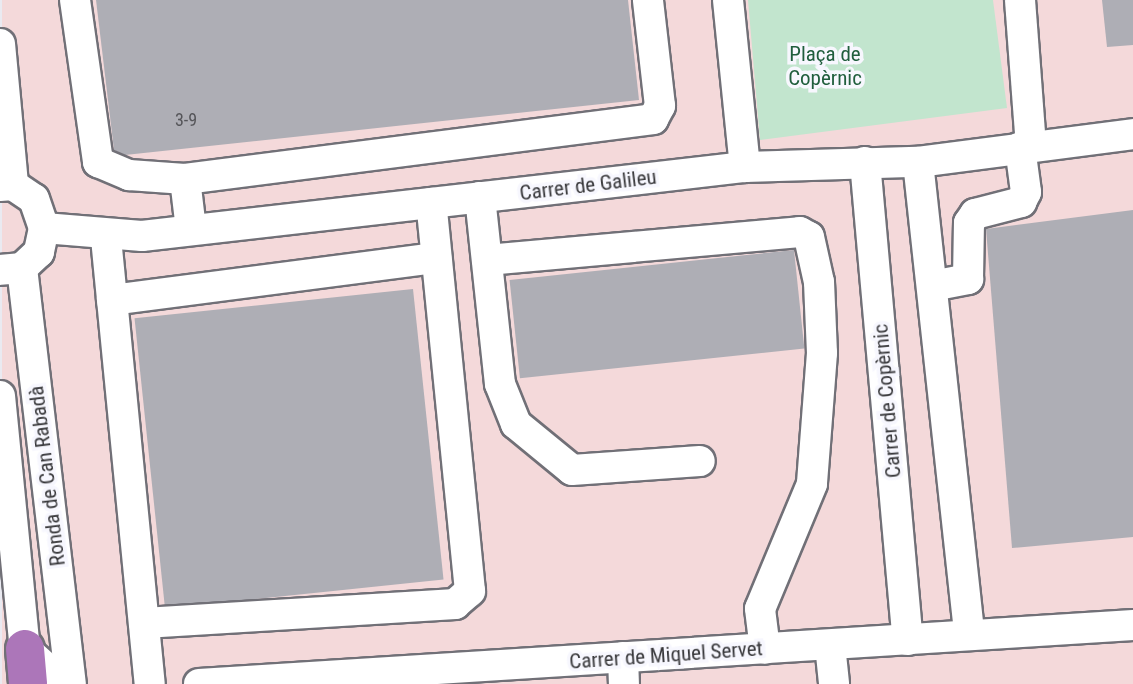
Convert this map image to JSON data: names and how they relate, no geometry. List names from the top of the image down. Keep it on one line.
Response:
{"streets":{"street":["Carrer de Galileu","Carrer de Copèrnic","Ronda de Can Rabadà","Carrer de Miquel Servet"]},"crossings":[["Carrer de Galileu","Carrer de Copèrnic"],["Carrer de Galileu","Ronda de Can Rabadà"],["Carrer de Copèrnic","Carrer de Miquel Servet"]],"parks":["Plaça de Copèrnic"],"house_numbers":["3-9"]}
